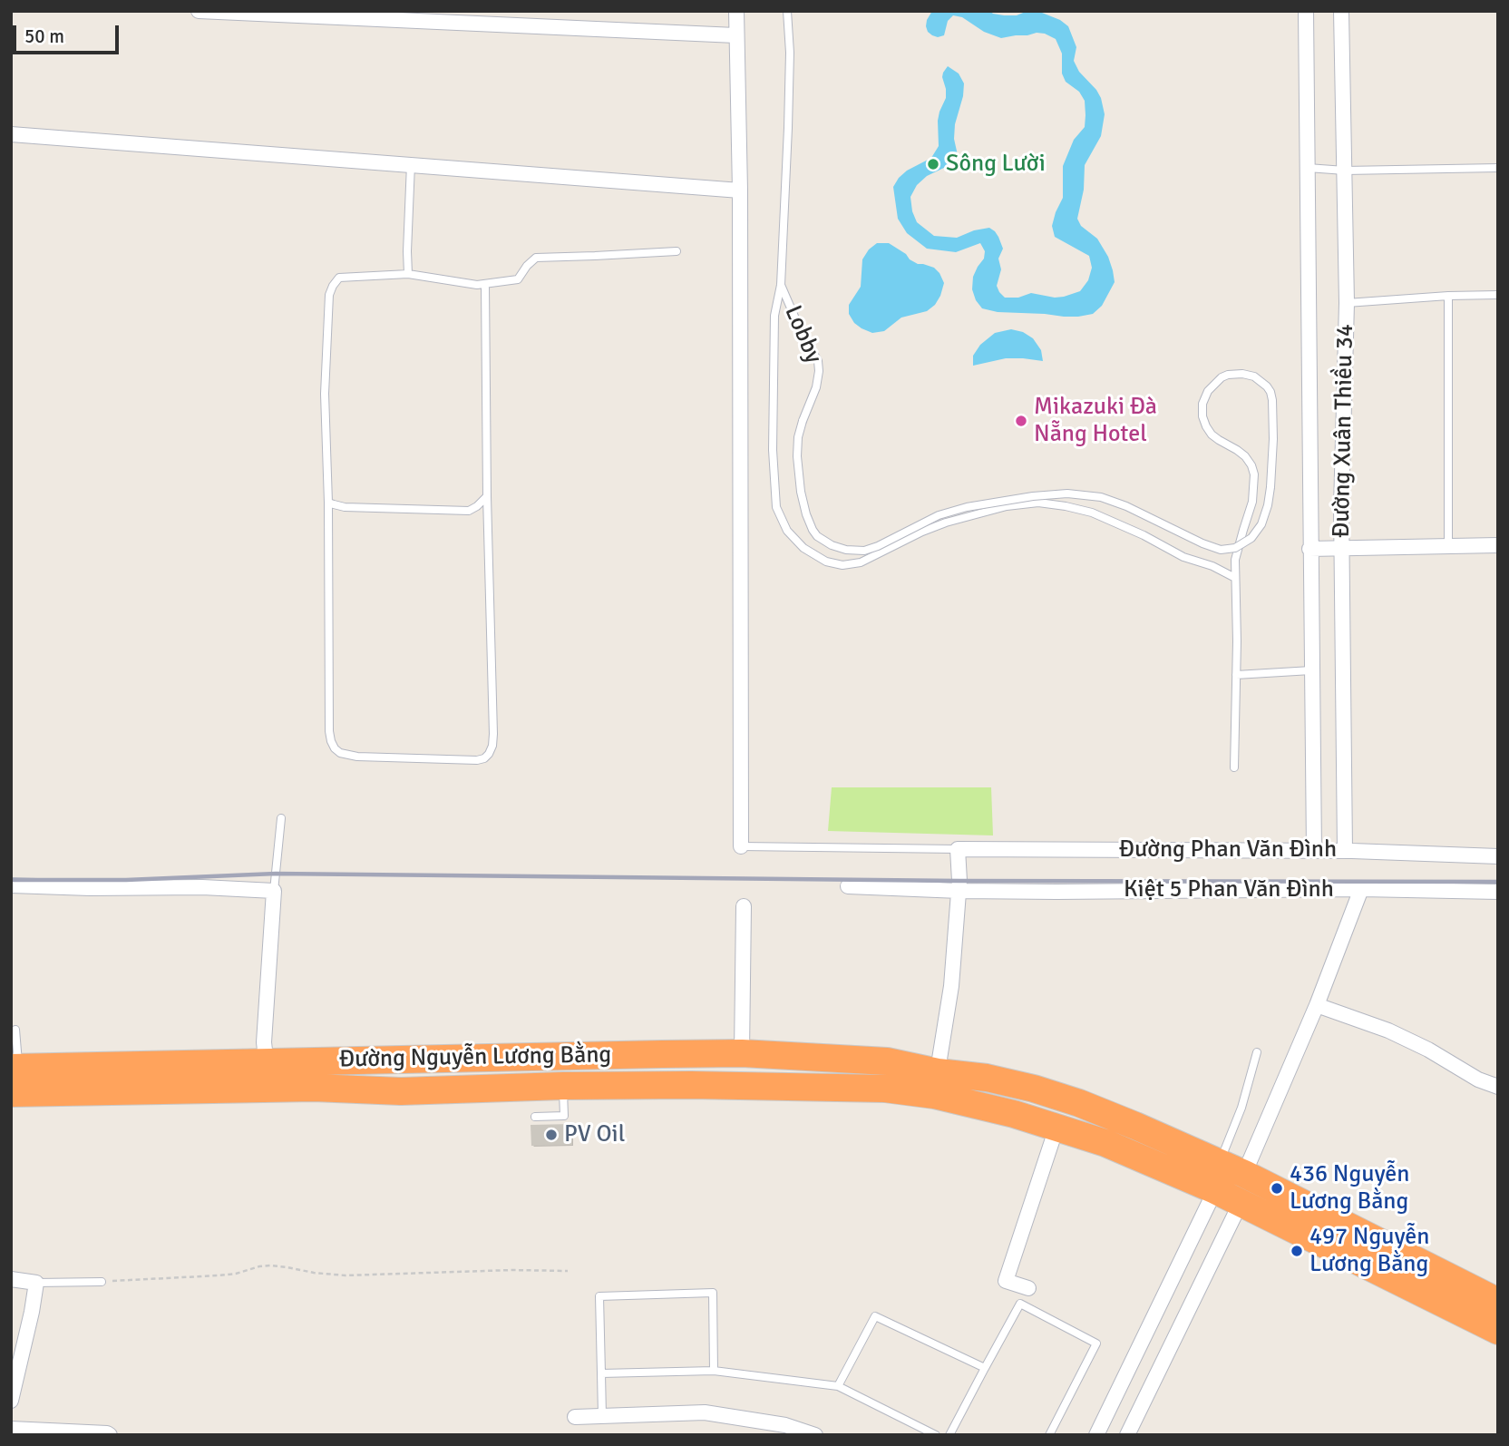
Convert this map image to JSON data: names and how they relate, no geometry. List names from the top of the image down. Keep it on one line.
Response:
{"streets":{"highway":["Đường Nguyễn Lương Bằng"],"street":["Đường Xuân Thiều 34","Đường Phan Văn Đình","Kiệt 5 Phan Văn Đình"],"lane":["Lobby"]},"crossings":[["Đường Xuân Thiều 34","Đường Phan Văn Đình"]],"places":["Sông Lười","Mikazuki Đà Nẵng Hotel","PV Oil","436 Nguyễn Lương Bằng","497 Nguyễn Lương Bằng"],"scale_bar":"50 m"}
